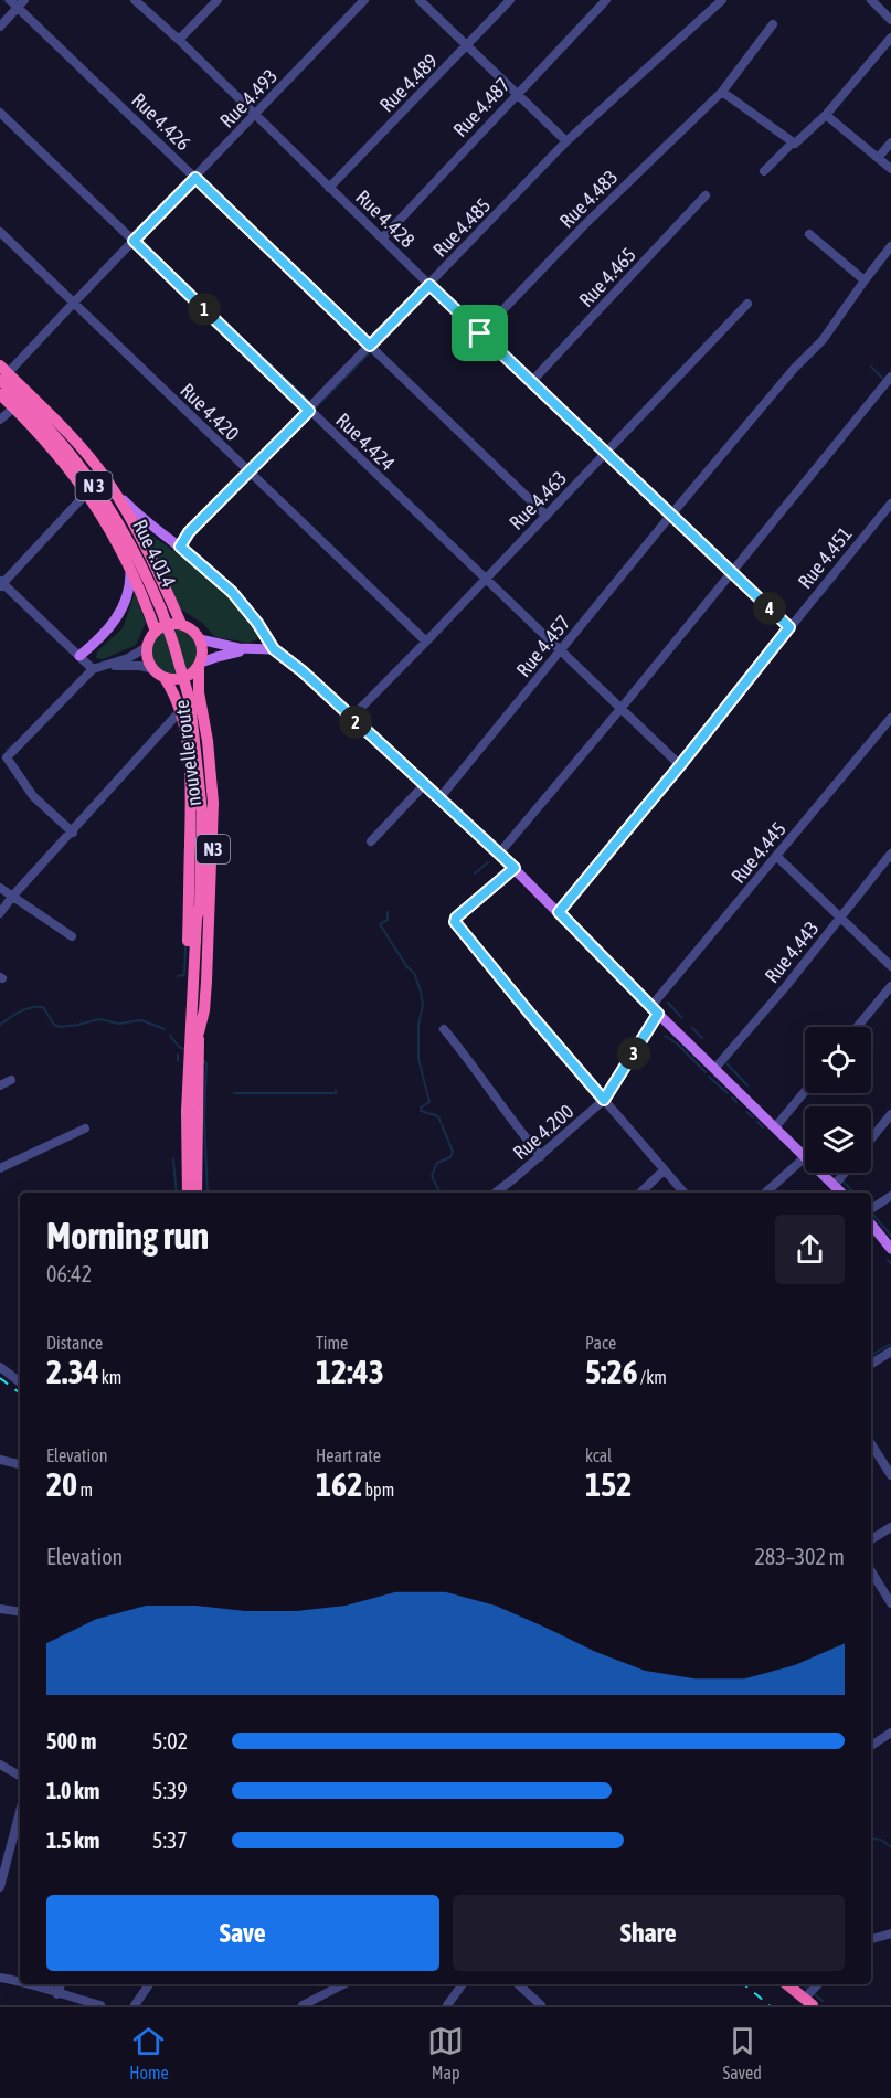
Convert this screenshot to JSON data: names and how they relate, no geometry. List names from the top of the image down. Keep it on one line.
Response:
{"streets":{"highway":["N 3","Rue 4.014","nouvelle route","N3"],"street":["Rue 4.489","Rue 4.493","Rue 4.487","Rue 4.426","Rue 4.483","Rue 4.428","Rue 4.485","Rue 4.465","Rue 4.420","Rue 4.424","Rue 4.463","Rue 4.451","Rue 4.457","Rue 4.445","Rue 4.443","Rue 4.200"]},"crossings":[["Rue 4.489","Rue 4.428"],["Rue 4.493","Rue 4.426"],["Rue 4.493","Rue 4.428"],["Rue 4.493","Rue 4.420"],["Rue 4.493","Rue 4.424"],["Rue 4.493","Rue 4.014"],["Rue 4.487","Rue 4.428"],["Rue 4.426","Rue 4.485"],["Rue 4.426","Rue 4.463"],["Rue 4.483","Rue 4.428"],["Rue 4.428","Rue 4.485"],["Rue 4.428","Rue 4.465"],["Rue 4.428","Rue 4.463"],["Rue 4.428","Rue 4.451"],["Rue 4.428","Rue 4.457"],["Rue 4.485","Rue 4.420"],["Rue 4.485","Rue 4.424"],["Rue 4.420","Rue 4.463"],["Rue 4.424","Rue 4.463"],["Rue 4.424","Rue 4.451"],["Rue 4.424","Rue 4.457"],["Rue 4.014","nouvelle route"],["Rue 4.445","Rue 4.200"]],"page":{"pins":["1","4","2","3"],"heading":["Morning run","06:42"],"stats":[["Distance","2.34 km"],["Time","12:43"],["Pace","5:26 /km"],["Elevation","20 m"],["Heart rate","162 bpm"],["kcal","152"]],"chart":["Elevation","283–302 m"],"list":[{"name":"500 m","note":"5:02"},{"name":"1.0 km","note":"5:39"},{"name":"1.5 km","note":"5:37"}],"buttons":["Save","Share"],"tabs":["Home","Map","Saved"]}}
